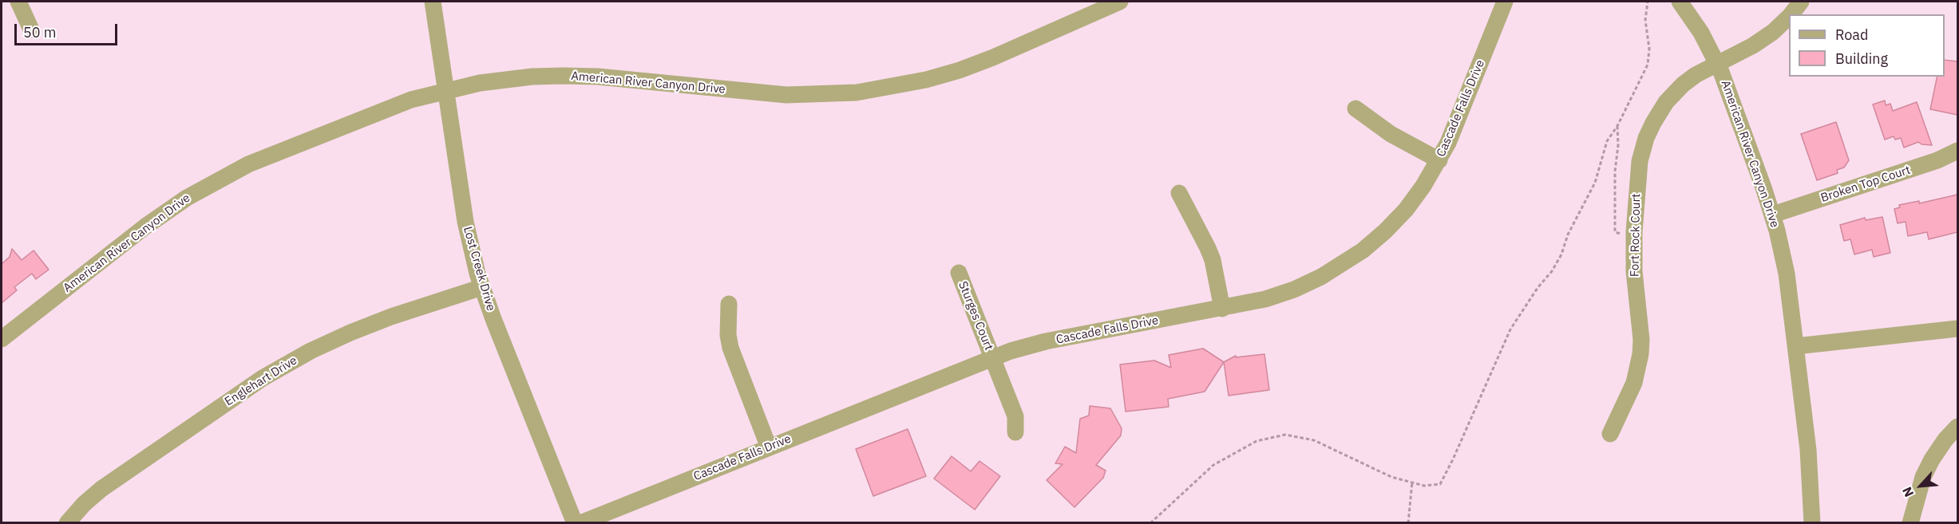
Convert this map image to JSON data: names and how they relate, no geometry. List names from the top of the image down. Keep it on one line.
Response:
{"streets":{"street":["American River Canyon Drive","Cascade Falls Drive","Broken Top Court","Fort Rock Court","Lost Creek Drive","Sturges Court","Englehart Drive"]},"crossings":[["American River Canyon Drive","Broken Top Court"],["American River Canyon Drive","Fort Rock Court"],["American River Canyon Drive","Lost Creek Drive"],["Cascade Falls Drive","Sturges Court"],["Lost Creek Drive","Englehart Drive"]],"legend":["Road","Building"],"scale_bar":"50 m","north":"bottom left"}
